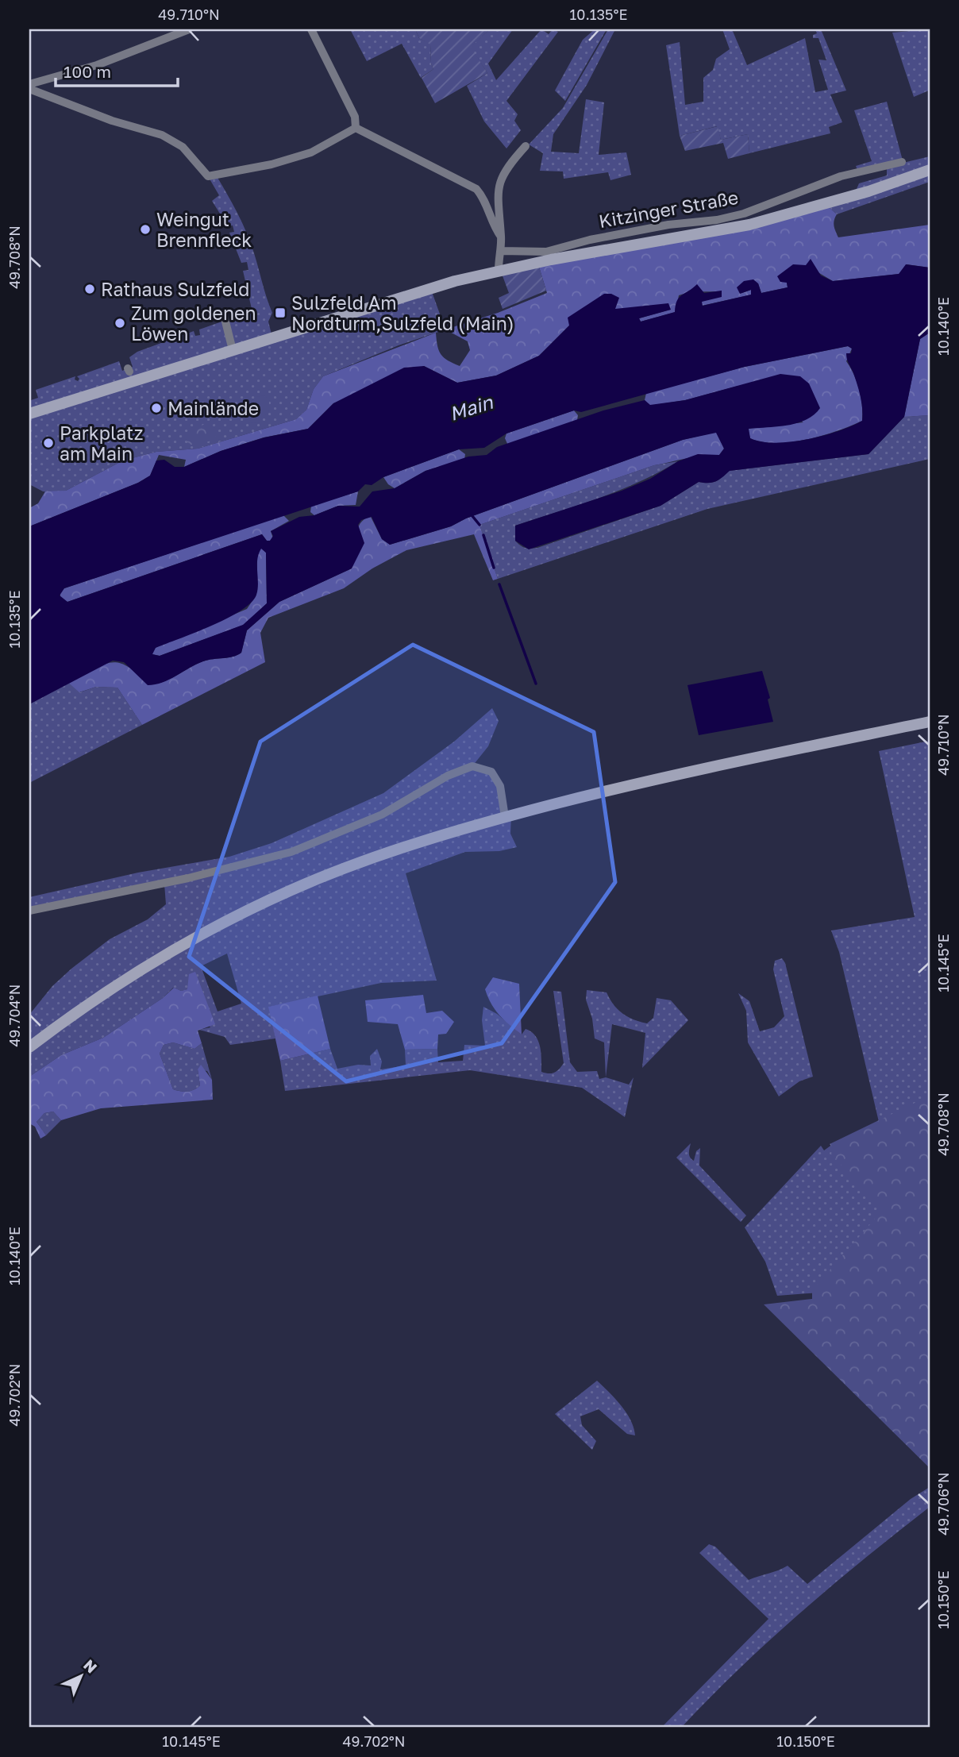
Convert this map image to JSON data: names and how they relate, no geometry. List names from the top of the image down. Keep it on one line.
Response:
{"streets":{"street":["Kitzinger Straße"]},"water":["Main"],"places":{"other":["Weingut Brennfleck","Rathaus Sulzfeld","Zum goldenen Löwen","Mainlände","Parkplatz am Main"],"transit":["Sulzfeld Am Nordturm,Sulzfeld (Main)"]},"scale_bar":"100 m","north":"top right","coordinates":["49.710°N","10.135°E","49.708°N","10.140°E","10.145°E","49.704°N","49.702°N","49.706°N","10.150°E"]}
